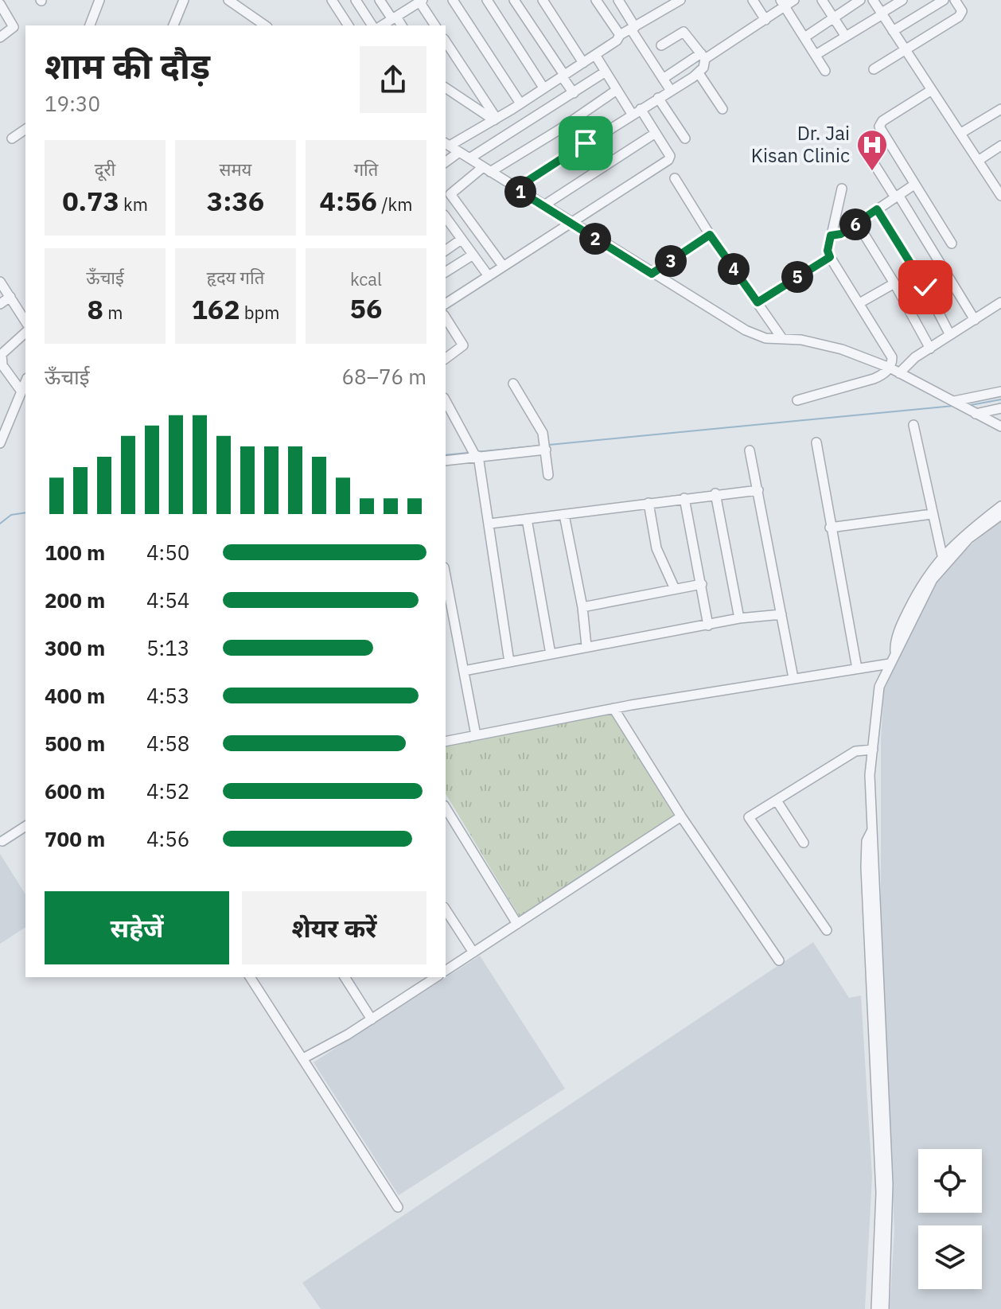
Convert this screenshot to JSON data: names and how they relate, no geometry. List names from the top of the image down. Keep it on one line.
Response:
{"places":{"hospital":["Dr. Jai Kisan Clinic"]},"page":{"heading":["शाम की दौड़","19:30"],"stats":[["दूरी","0.73 km"],["समय","3:36"],["गति","4:56 /km"],["ऊँचाई","8 m"],["हृदय गति","162 bpm"],["kcal","56"]],"pins":["1","6","2","3","4","5"],"chart":["ऊँचाई","68–76 m"],"list":[{"name":"100 m","note":"4:50"},{"name":"200 m","note":"4:54"},{"name":"300 m","note":"5:13"},{"name":"400 m","note":"4:53"},{"name":"500 m","note":"4:58"},{"name":"600 m","note":"4:52"},{"name":"700 m","note":"4:56"}],"buttons":["सहेजें","शेयर करें"]}}
